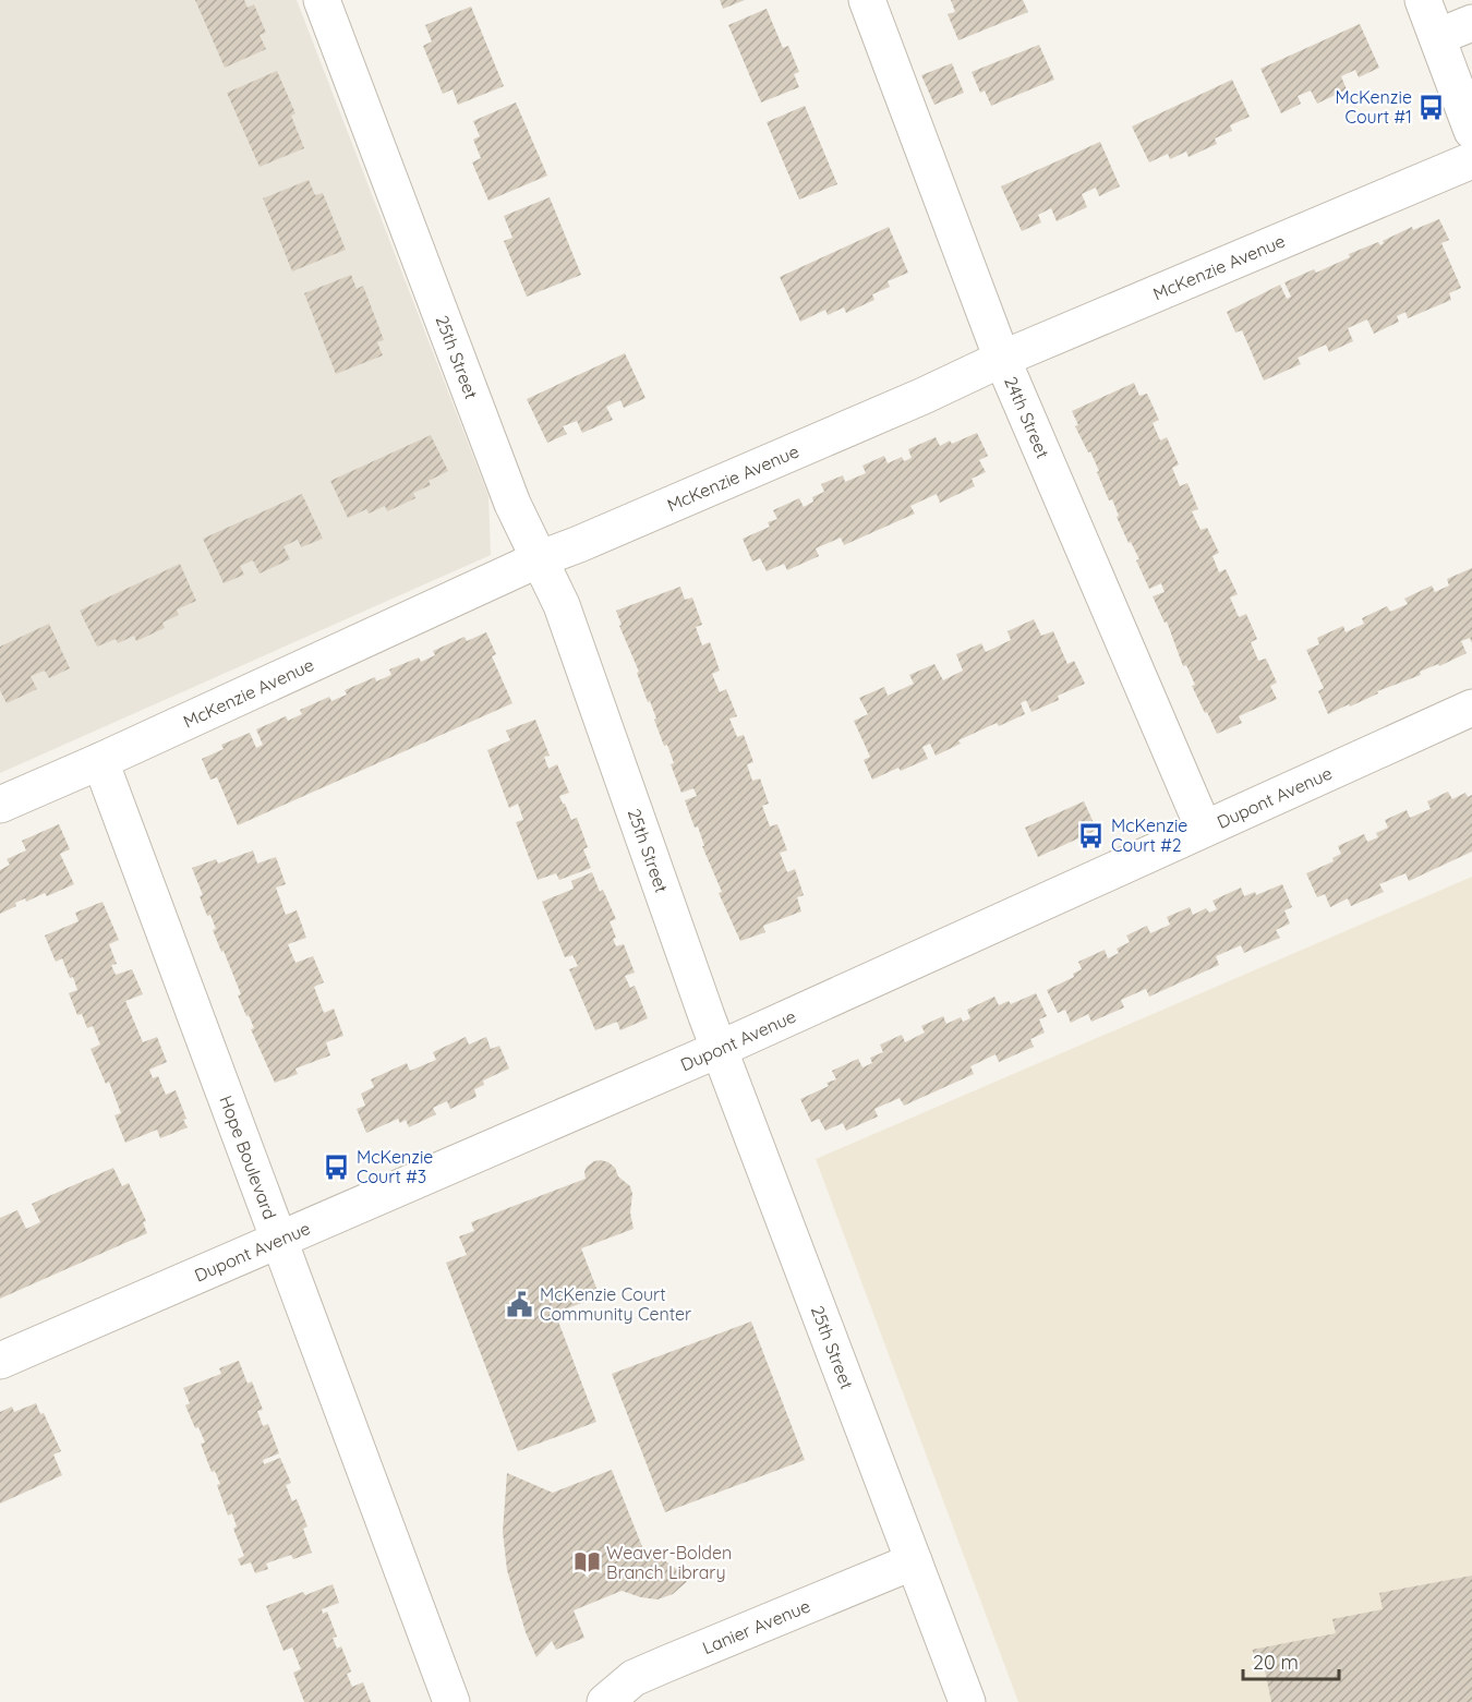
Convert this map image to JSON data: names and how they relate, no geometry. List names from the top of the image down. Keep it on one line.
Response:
{"streets":{"street":["McKenzie Avenue","25th Street","24th Street","Dupont Avenue","Hope Boulevard","Lanier Avenue"]},"crossings":[["McKenzie Avenue","25th Street"],["McKenzie Avenue","24th Street"],["McKenzie Avenue","Hope Boulevard"],["25th Street","Dupont Avenue"],["25th Street","Lanier Avenue"],["24th Street","Dupont Avenue"],["Dupont Avenue","Hope Boulevard"]],"places":{"bus stop":["McKenzie Court #1","McKenzie Court #2","McKenzie Court #3"],"public building":["McKenzie Court Community Center"],"library":["Weaver-Bolden Branch Library"]},"scale_bar":"20 m"}
